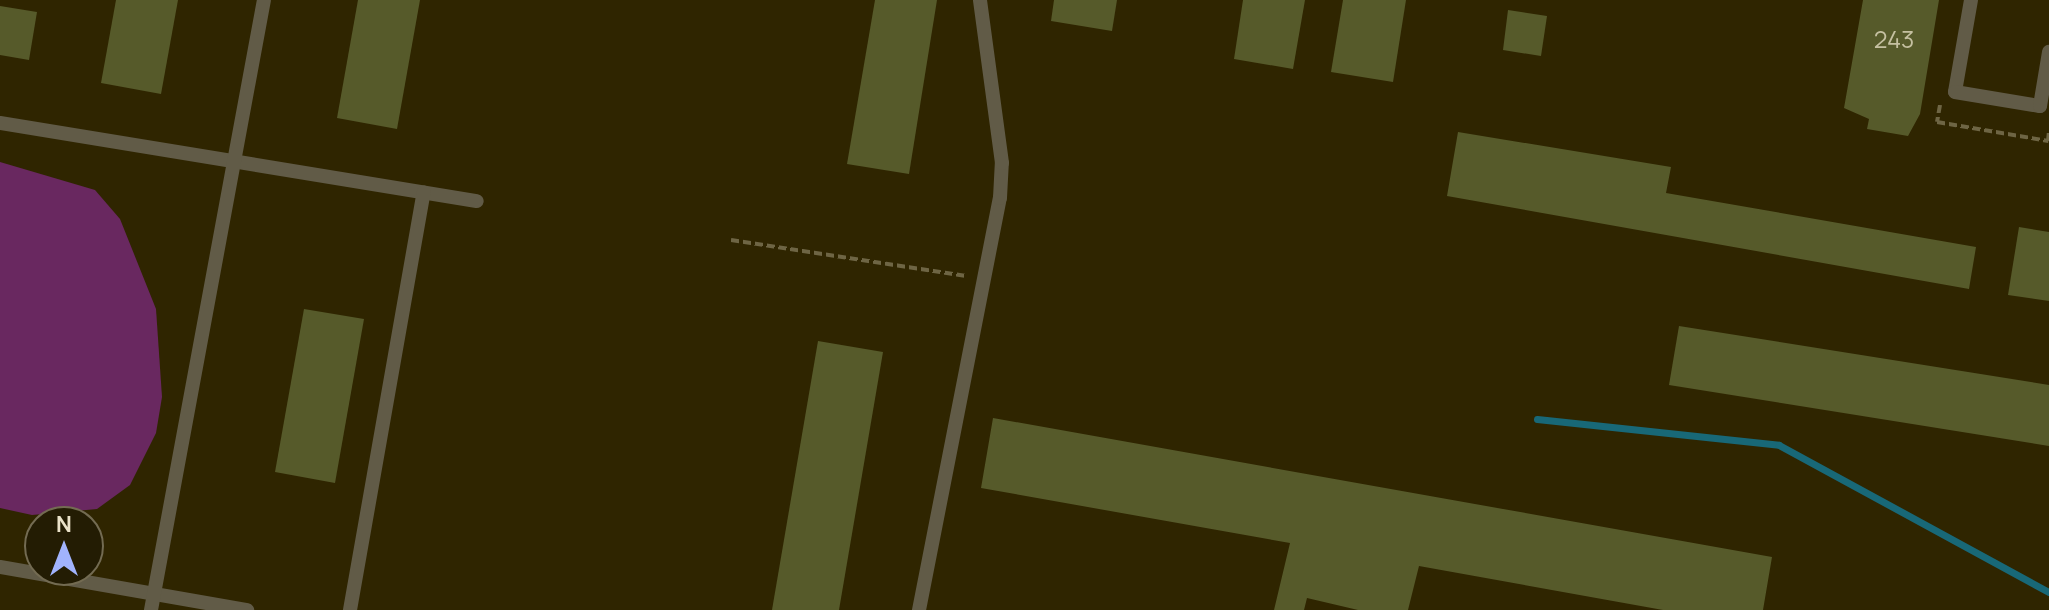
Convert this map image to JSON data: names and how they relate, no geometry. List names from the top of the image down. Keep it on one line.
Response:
{"house_numbers":["243"],"north":"top"}
